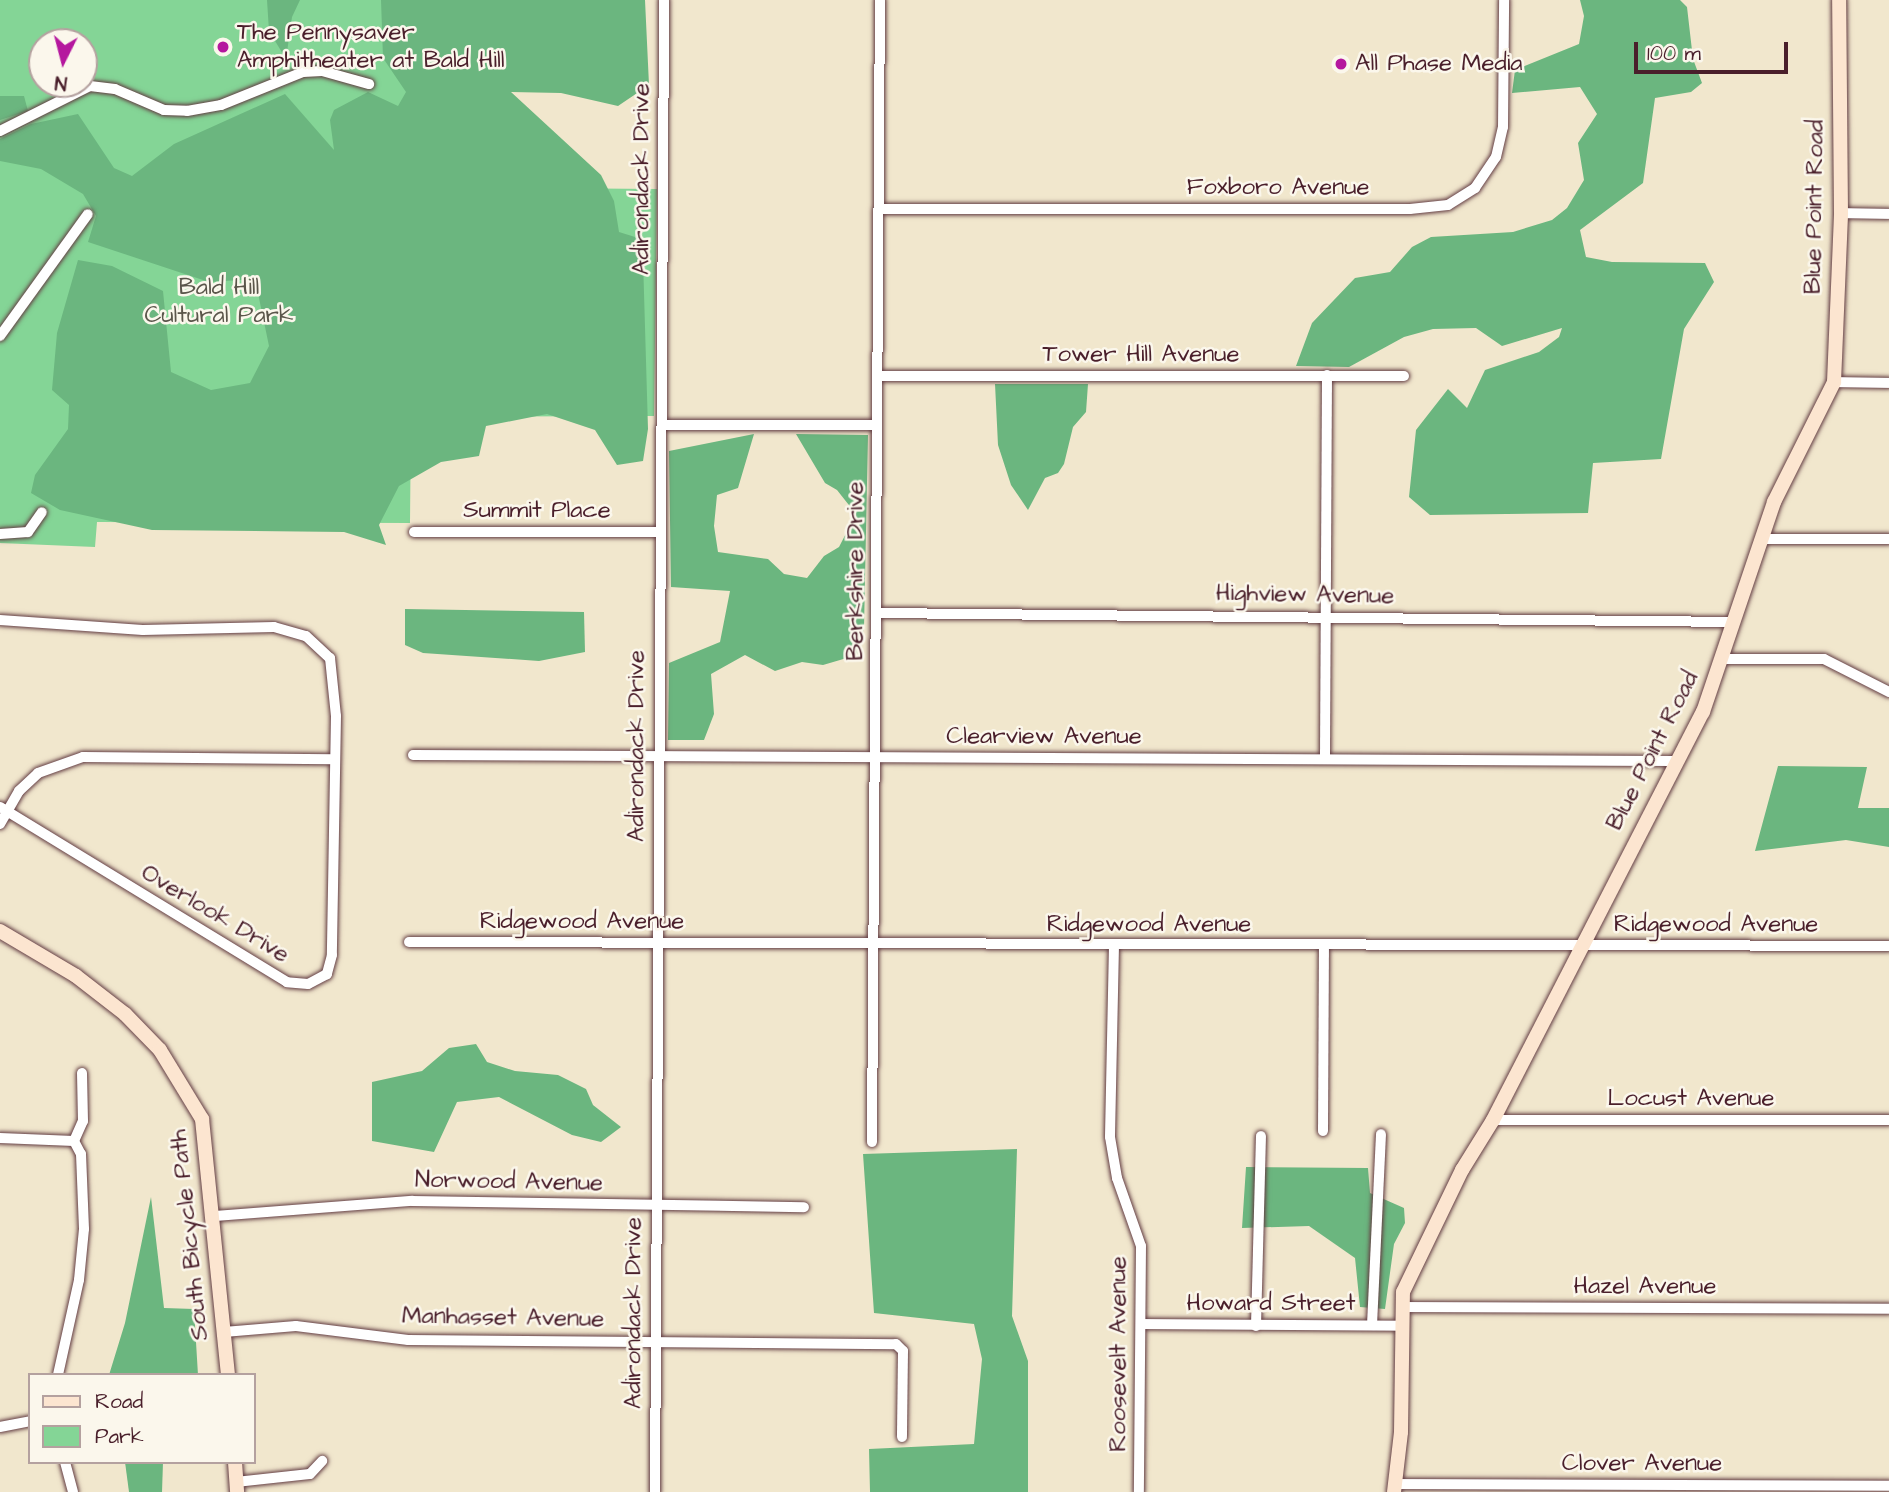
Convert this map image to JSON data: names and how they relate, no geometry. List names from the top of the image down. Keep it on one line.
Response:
{"streets":{"street":["Adirondack Drive","Foxboro Avenue","Blue Point Road","Tower Hill Avenue","Summit Place","Berkshire Drive","Highview Avenue","Clearview Avenue","Overlook Drive","Ridgewood Avenue","Locust Avenue","Norwood Avenue","South Bicycle Path","Hazel Avenue","Howard Street","Manhasset Avenue","Roosevelt Avenue","Clover Avenue"]},"crossings":[["Adirondack Drive","Summit Place"],["Adirondack Drive","Clearview Avenue"],["Adirondack Drive","Ridgewood Avenue"],["Adirondack Drive","Norwood Avenue"],["Adirondack Drive","Manhasset Avenue"],["Foxboro Avenue","Berkshire Drive"],["Blue Point Road","Highview Avenue"],["Blue Point Road","Clearview Avenue"],["Blue Point Road","Ridgewood Avenue"],["Blue Point Road","Locust Avenue"],["Blue Point Road","Hazel Avenue"],["Blue Point Road","Howard Street"],["Blue Point Road","Clover Avenue"],["Tower Hill Avenue","Berkshire Drive"],["Berkshire Drive","Highview Avenue"],["Berkshire Drive","Clearview Avenue"],["Berkshire Drive","Ridgewood Avenue"],["Ridgewood Avenue","Roosevelt Avenue"],["Norwood Avenue","South Bicycle Path"],["South Bicycle Path","Manhasset Avenue"],["Howard Street","Roosevelt Avenue"]],"parks":["Bald Hill Cultural Park"],"places":["The Pennysaver Amphitheater at Bald Hill","All Phase Media"],"legend":["Road","Park"],"scale_bar":"100 m","north":"bottom"}
